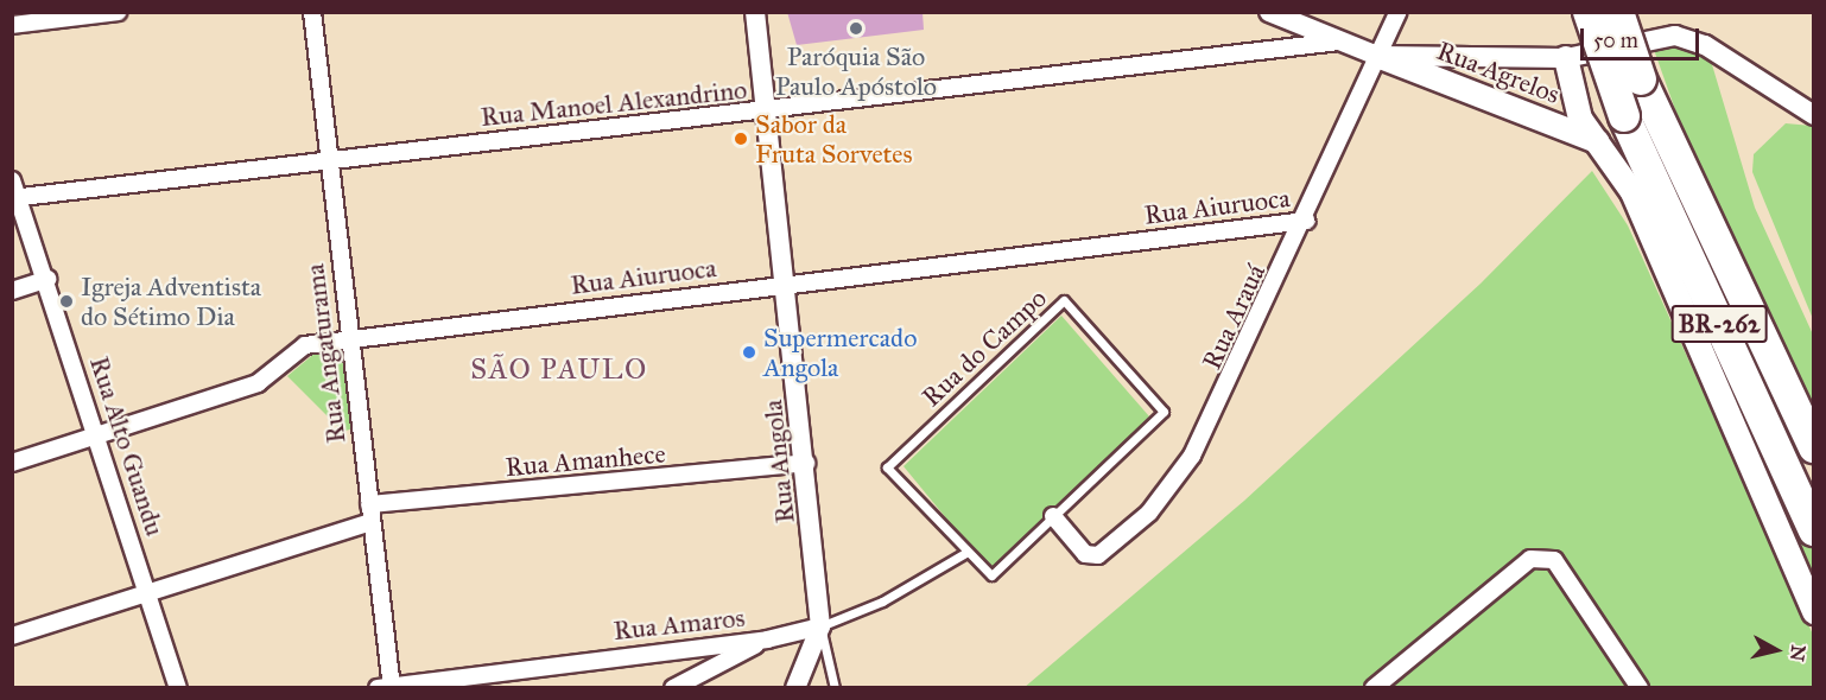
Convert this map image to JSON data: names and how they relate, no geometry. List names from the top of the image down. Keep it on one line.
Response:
{"streets":{"highway":["BR-262"],"main road":["Rua Agrelos"],"street":["Rua Manoel Alexandrino","Rua Aiuruoca","Rua Arauá","Rua Angaturama","Rua Alto Guandu","Rua Amanhece","Rua Angola","Rua Amaros"],"lane":["Rua do Campo"]},"crossings":[["Rua Agrelos","Rua Arauá"],["Rua Manoel Alexandrino","Rua Angaturama"],["Rua Manoel Alexandrino","Rua Alto Guandu"],["Rua Manoel Alexandrino","Rua Angola"],["Rua Aiuruoca","Rua Arauá"],["Rua Aiuruoca","Rua Angaturama"],["Rua Aiuruoca","Rua Alto Guandu"],["Rua Aiuruoca","Rua Angola"],["Rua Arauá","Rua do Campo"],["Rua do Campo","Rua Amaros"],["Rua Angaturama","Rua Amanhece"],["Rua Angaturama","Rua Amaros"],["Rua Alto Guandu","Rua Amanhece"],["Rua Amanhece","Rua Angola"],["Rua Angola","Rua Amaros"]],"districts":["SÃO PAULO"],"places":["Paróquia São Paulo Apóstolo","Sabor da Fruta Sorvetes","Igreja Adventista do Sétimo Dia","Supermercado Angola"],"scale_bar":"50 m","north":"right"}
